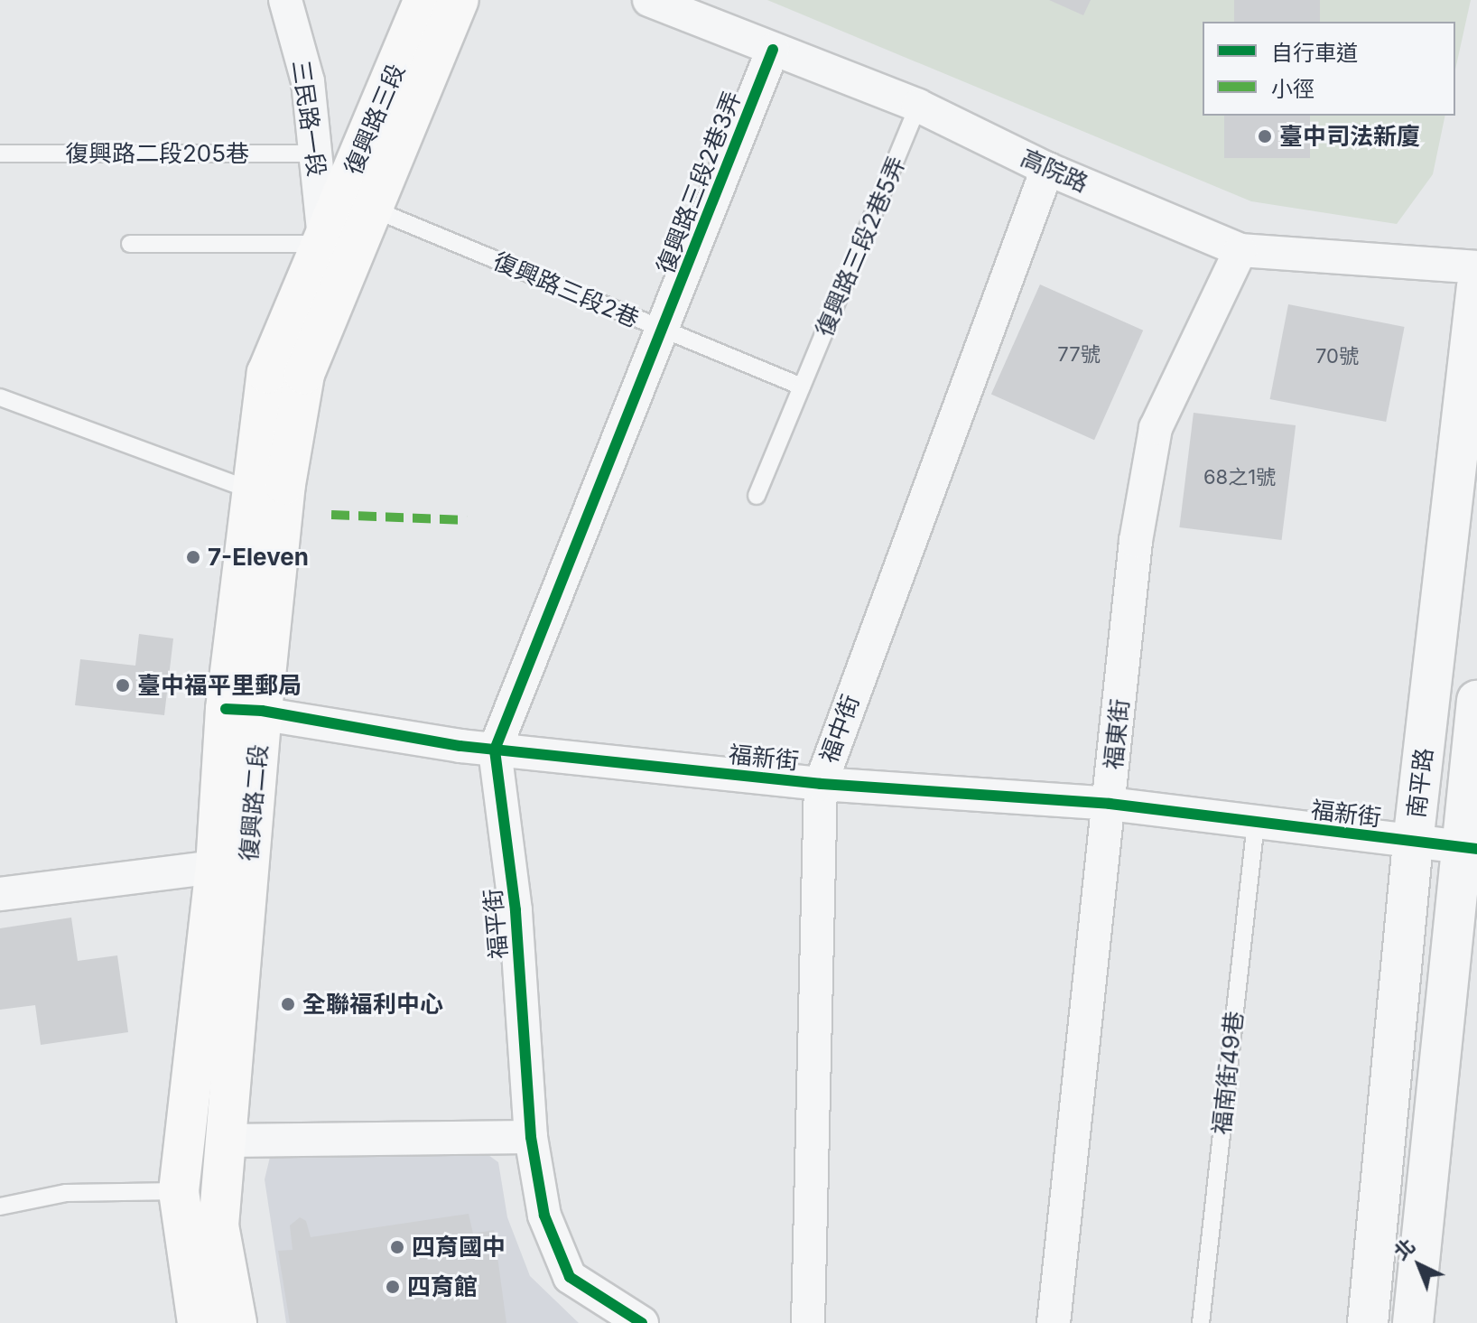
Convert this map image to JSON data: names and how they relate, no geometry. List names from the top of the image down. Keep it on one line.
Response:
{"streets":{"main road":["復興路三段","復興路二段"],"street":["三民路一段","高院路","復興路三段2巷3弄","福中街","福東街","福新街","南平路","福平街"],"lane":["復興路二段205巷","復興路三段2巷5弄","復興路三段2巷","福南街49巷"]},"crossings":[["三民路一段","復興路三段"],["三民路一段","復興路二段205巷"],["三民路一段","復興路二段"],["復興路三段","復興路三段2巷"],["復興路三段","復興路二段"],["高院路","復興路三段2巷3弄"],["高院路","復興路三段2巷5弄"],["高院路","福中街"],["高院路","福東街"],["復興路三段2巷3弄","復興路三段2巷"],["復興路三段2巷5弄","復興路三段2巷"],["復興路三段2巷","復興路二段"],["福中街","福新街"],["福東街","福新街"],["福新街","南平路"],["福新街","福平街"],["福新街","福南街49巷"]],"places":["臺中司法新廈","7-Eleven","臺中福平里郵局","全聯福利中心","四育國中","四育館"],"house_numbers":["77號","70號","68之1號"],"legend":["自行車道","小徑"],"north":"top left"}
